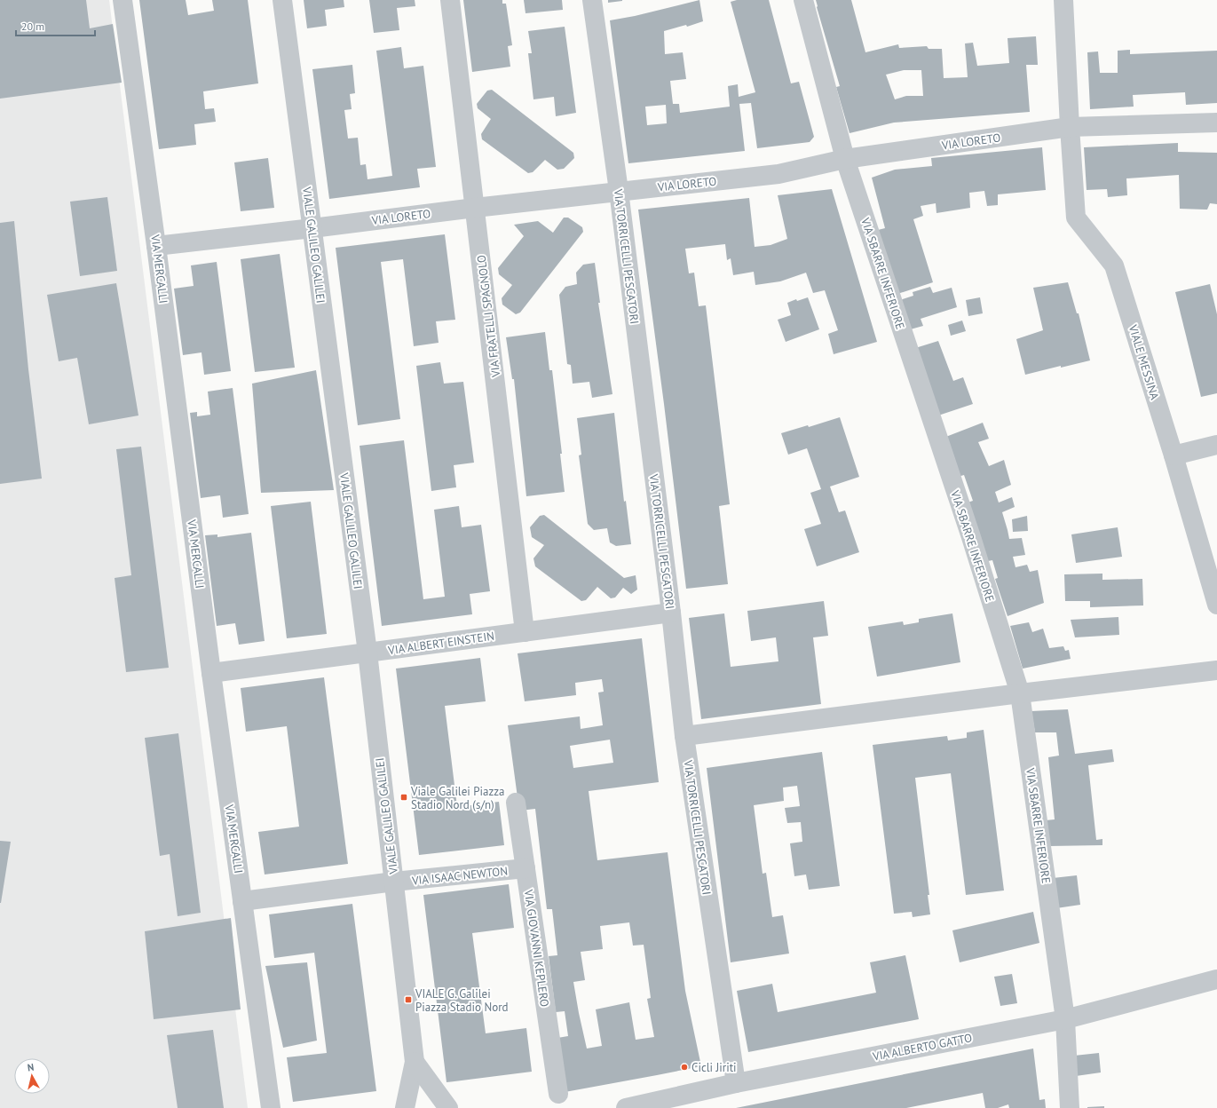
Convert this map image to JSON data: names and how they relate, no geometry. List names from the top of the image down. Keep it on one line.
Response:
{"streets":{"street":["VIA LORETO","VIALE GALILEO GALILEI","VIA TORRICELLI PESCATORI","VIA MERCALLI","VIA SBARRE INFERIORE","VIA FRATELLI SPAGNOLO","VIALE MESSINA","VIA ALBERT EINSTEIN","VIA ISAAC NEWTON","VIA GIOVANNI KEPLERO","VIA ALBERTO GATTO"]},"crossings":[["VIA LORETO","VIALE GALILEO GALILEI"],["VIA LORETO","VIA TORRICELLI PESCATORI"],["VIA LORETO","VIA MERCALLI"],["VIA LORETO","VIA SBARRE INFERIORE"],["VIA LORETO","VIA FRATELLI SPAGNOLO"],["VIA LORETO","VIALE MESSINA"],["VIALE GALILEO GALILEI","VIA ALBERT EINSTEIN"],["VIALE GALILEO GALILEI","VIA ISAAC NEWTON"],["VIA TORRICELLI PESCATORI","VIA ALBERT EINSTEIN"],["VIA TORRICELLI PESCATORI","VIA ALBERTO GATTO"],["VIA MERCALLI","VIA ALBERT EINSTEIN"],["VIA MERCALLI","VIA ISAAC NEWTON"],["VIA SBARRE INFERIORE","VIA ALBERTO GATTO"],["VIA FRATELLI SPAGNOLO","VIA ALBERT EINSTEIN"],["VIA ISAAC NEWTON","VIA GIOVANNI KEPLERO"]],"places":{"transit":["Viale Galilei Piazza Stadio Nord (s/n)","VIALE G. Galilei Piazza Stadio Nord"],"other":["Cicli Jiriti"]},"scale_bar":"20 m","north":"top"}
